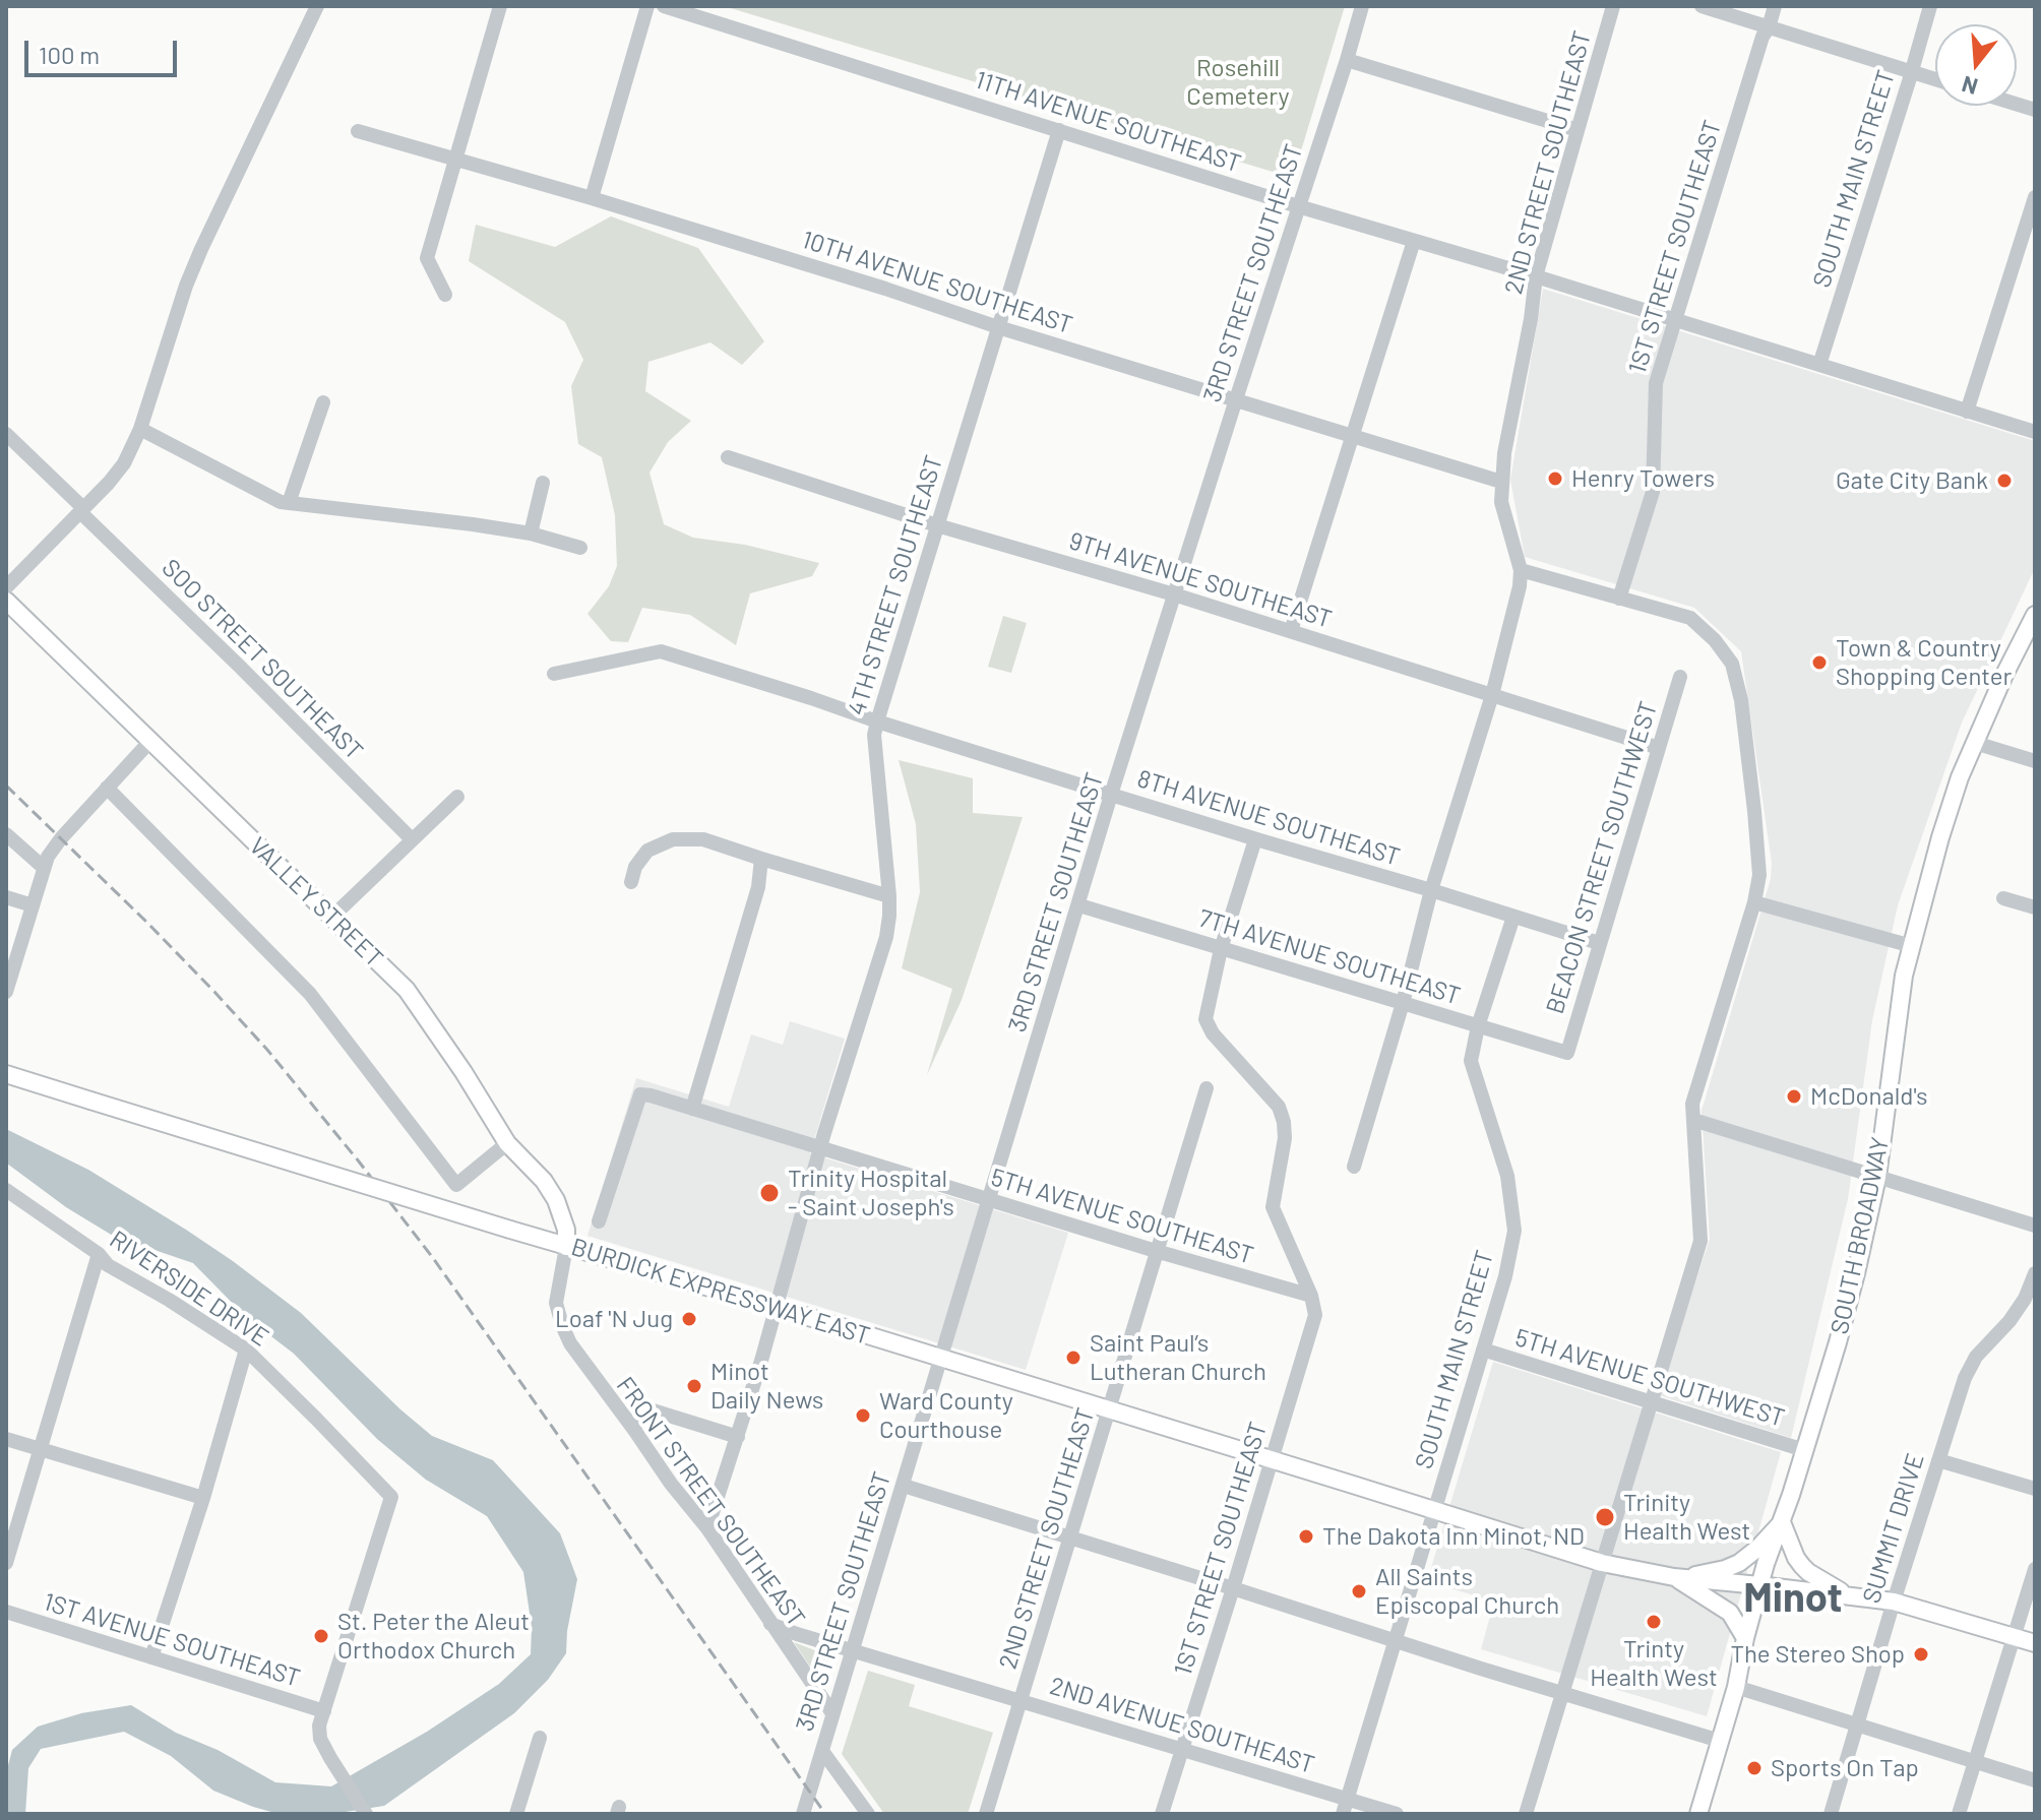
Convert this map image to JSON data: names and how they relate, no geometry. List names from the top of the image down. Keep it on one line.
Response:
{"streets":{"main road":["VALLEY STREET","SOUTH BROADWAY","BURDICK EXPRESSWAY EAST"],"street":["11TH AVENUE SOUTHEAST","2ND STREET SOUTHEAST","SOUTH MAIN STREET","1ST STREET SOUTHEAST","3RD STREET SOUTHEAST","10TH AVENUE SOUTHEAST","9TH AVENUE SOUTHEAST","4TH STREET SOUTHEAST","SOO STREET SOUTHEAST","8TH AVENUE SOUTHEAST","BEACON STREET SOUTHWEST","7TH AVENUE SOUTHEAST","5TH AVENUE SOUTHEAST","RIVERSIDE DRIVE","5TH AVENUE SOUTHWEST","FRONT STREET SOUTHEAST","SUMMIT DRIVE","1ST AVENUE SOUTHEAST","2ND AVENUE SOUTHEAST"]},"crossings":[["11TH AVENUE SOUTHEAST","2ND STREET SOUTHEAST"],["11TH AVENUE SOUTHEAST","SOUTH MAIN STREET"],["11TH AVENUE SOUTHEAST","1ST STREET SOUTHEAST"],["11TH AVENUE SOUTHEAST","3RD STREET SOUTHEAST"],["11TH AVENUE SOUTHEAST","4TH STREET SOUTHEAST"],["2ND STREET SOUTHEAST","10TH AVENUE SOUTHEAST"],["2ND STREET SOUTHEAST","5TH AVENUE SOUTHEAST"],["2ND STREET SOUTHEAST","BURDICK EXPRESSWAY EAST"],["2ND STREET SOUTHEAST","2ND AVENUE SOUTHEAST"],["SOUTH MAIN STREET","8TH AVENUE SOUTHEAST"],["SOUTH MAIN STREET","7TH AVENUE SOUTHEAST"],["SOUTH MAIN STREET","BURDICK EXPRESSWAY EAST"],["SOUTH MAIN STREET","5TH AVENUE SOUTHWEST"],["SOUTH MAIN STREET","2ND AVENUE SOUTHEAST"],["1ST STREET SOUTHEAST","5TH AVENUE SOUTHEAST"],["1ST STREET SOUTHEAST","BURDICK EXPRESSWAY EAST"],["1ST STREET SOUTHEAST","2ND AVENUE SOUTHEAST"],["3RD STREET SOUTHEAST","10TH AVENUE SOUTHEAST"],["3RD STREET SOUTHEAST","9TH AVENUE SOUTHEAST"],["3RD STREET SOUTHEAST","8TH AVENUE SOUTHEAST"],["3RD STREET SOUTHEAST","7TH AVENUE SOUTHEAST"],["3RD STREET SOUTHEAST","5TH AVENUE SOUTHEAST"],["3RD STREET SOUTHEAST","BURDICK EXPRESSWAY EAST"],["3RD STREET SOUTHEAST","FRONT STREET SOUTHEAST"],["3RD STREET SOUTHEAST","2ND AVENUE SOUTHEAST"],["10TH AVENUE SOUTHEAST","4TH STREET SOUTHEAST"],["9TH AVENUE SOUTHEAST","4TH STREET SOUTHEAST"],["9TH AVENUE SOUTHEAST","BEACON STREET SOUTHWEST"],["4TH STREET SOUTHEAST","8TH AVENUE SOUTHEAST"],["4TH STREET SOUTHEAST","5TH AVENUE SOUTHEAST"],["4TH STREET SOUTHEAST","BURDICK EXPRESSWAY EAST"],["4TH STREET SOUTHEAST","FRONT STREET SOUTHEAST"],["8TH AVENUE SOUTHEAST","BEACON STREET SOUTHWEST"],["BEACON STREET SOUTHWEST","7TH AVENUE SOUTHEAST"],["VALLEY STREET","BURDICK EXPRESSWAY EAST"],["VALLEY STREET","FRONT STREET SOUTHEAST"],["SOUTH BROADWAY","5TH AVENUE SOUTHWEST"],["RIVERSIDE DRIVE","1ST AVENUE SOUTHEAST"],["BURDICK EXPRESSWAY EAST","FRONT STREET SOUTHEAST"],["FRONT STREET SOUTHEAST","2ND AVENUE SOUTHEAST"]],"districts":["Minot"],"parks":["Rosehill Cemetery"],"places":["Henry Towers","Gate City Bank","Town & Country Shopping Center","McDonald's","Trinity Hospital - Saint Joseph's","Loaf 'N Jug","Saint Paul’s Lutheran Church","Minot Daily News","Ward County Courthouse","Trinity Health West","The Dakota Inn Minot, ND","All Saints Episcopal Church","Trinty Health West","St. Peter the Aleut Orthodox Church","The Stereo Shop","Sports On Tap"],"scale_bar":"100 m","north":"bottom"}
